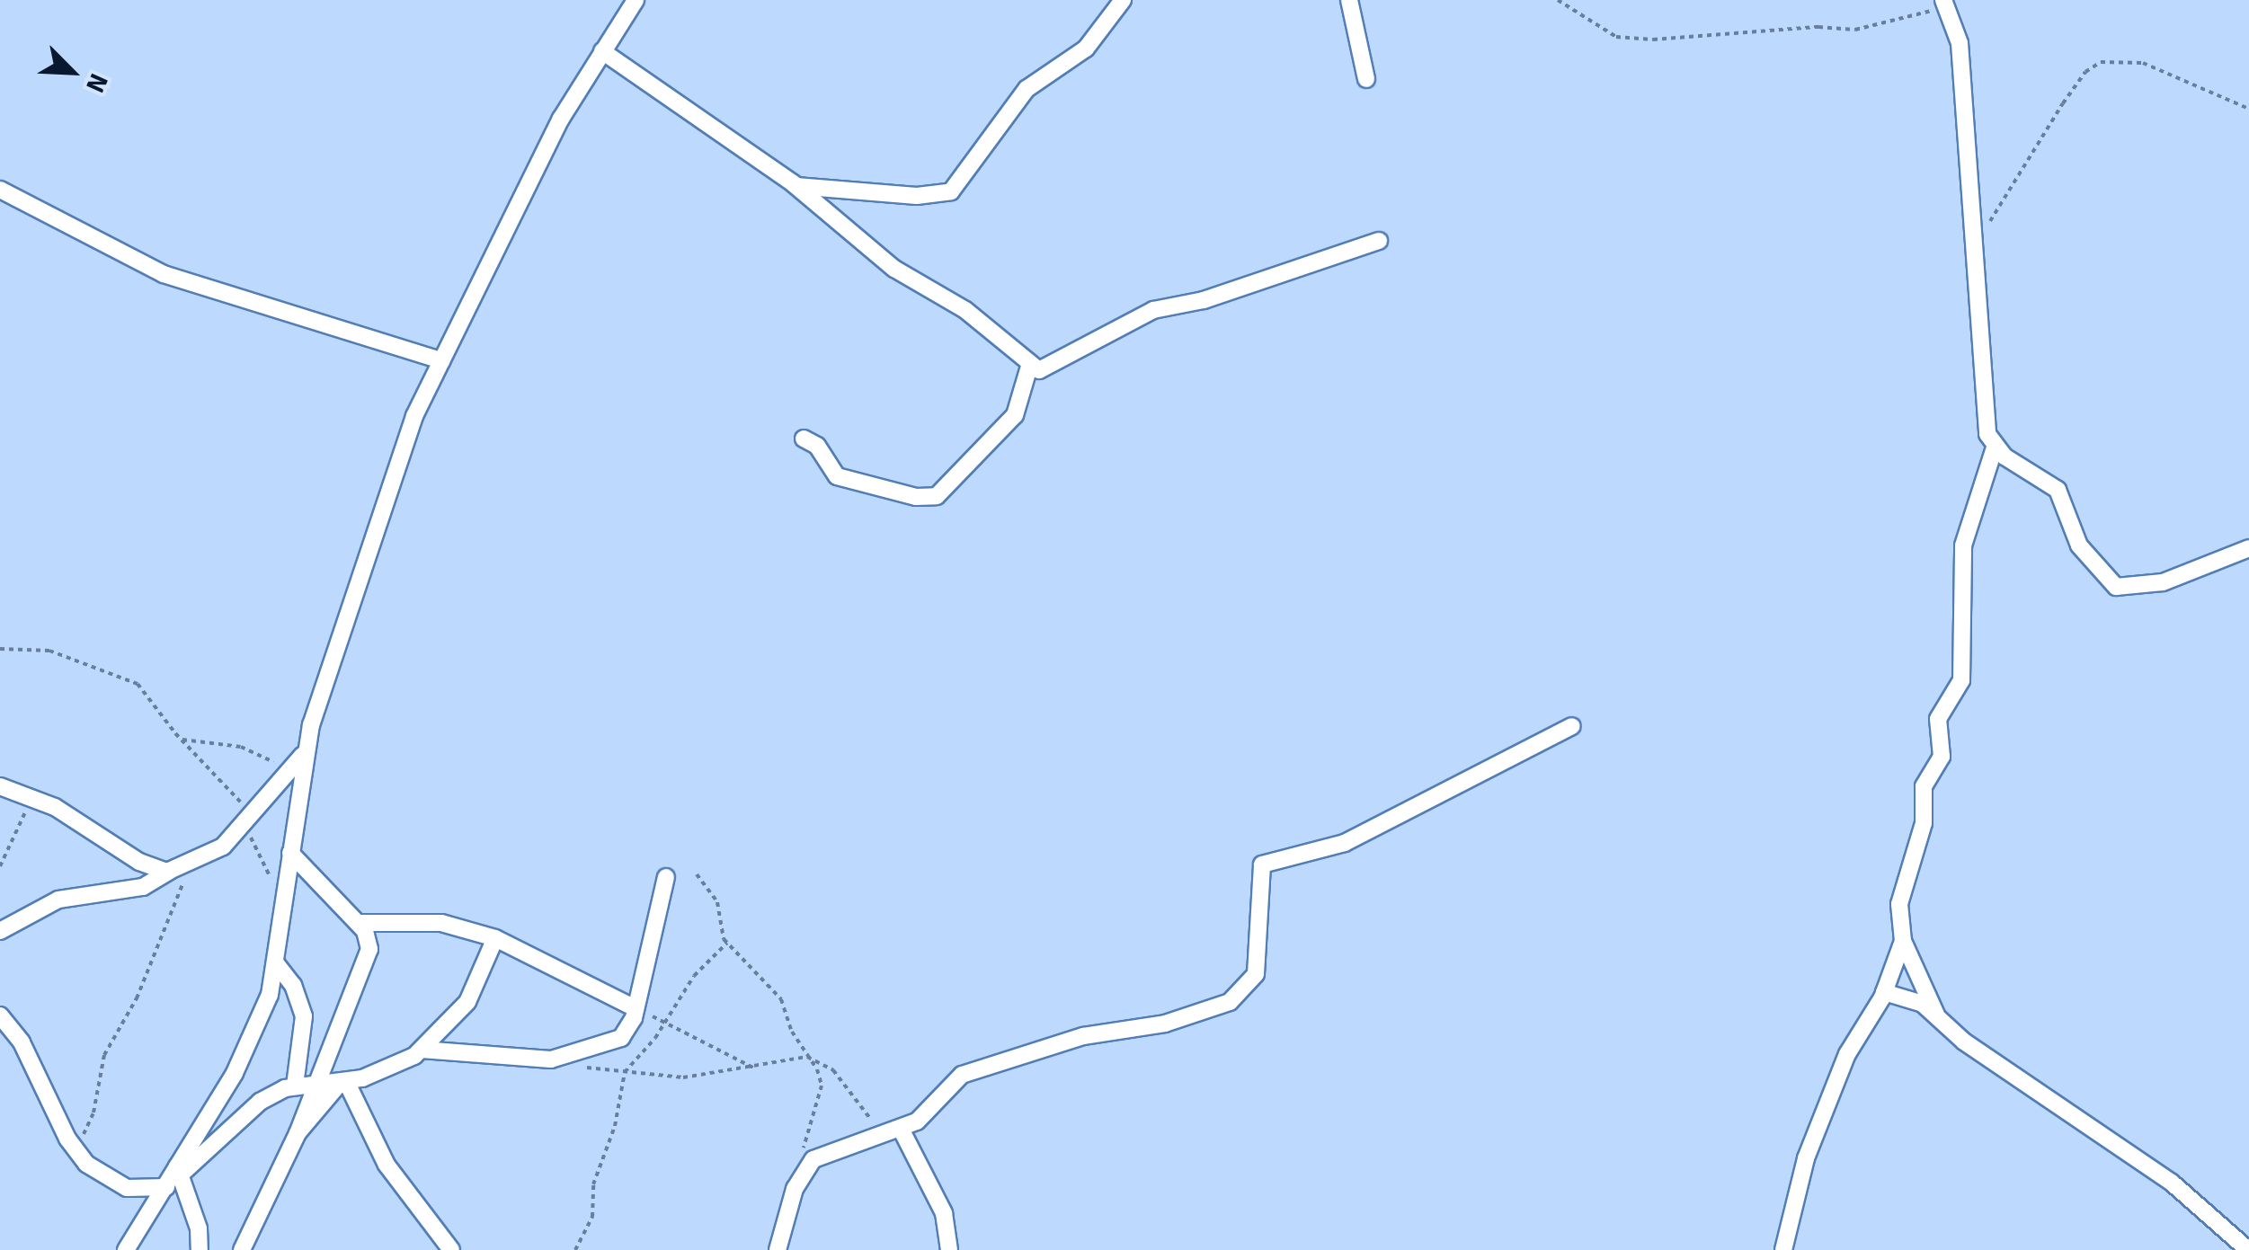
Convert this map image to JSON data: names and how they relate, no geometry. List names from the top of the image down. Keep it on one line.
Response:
{"north":"bottom right"}
